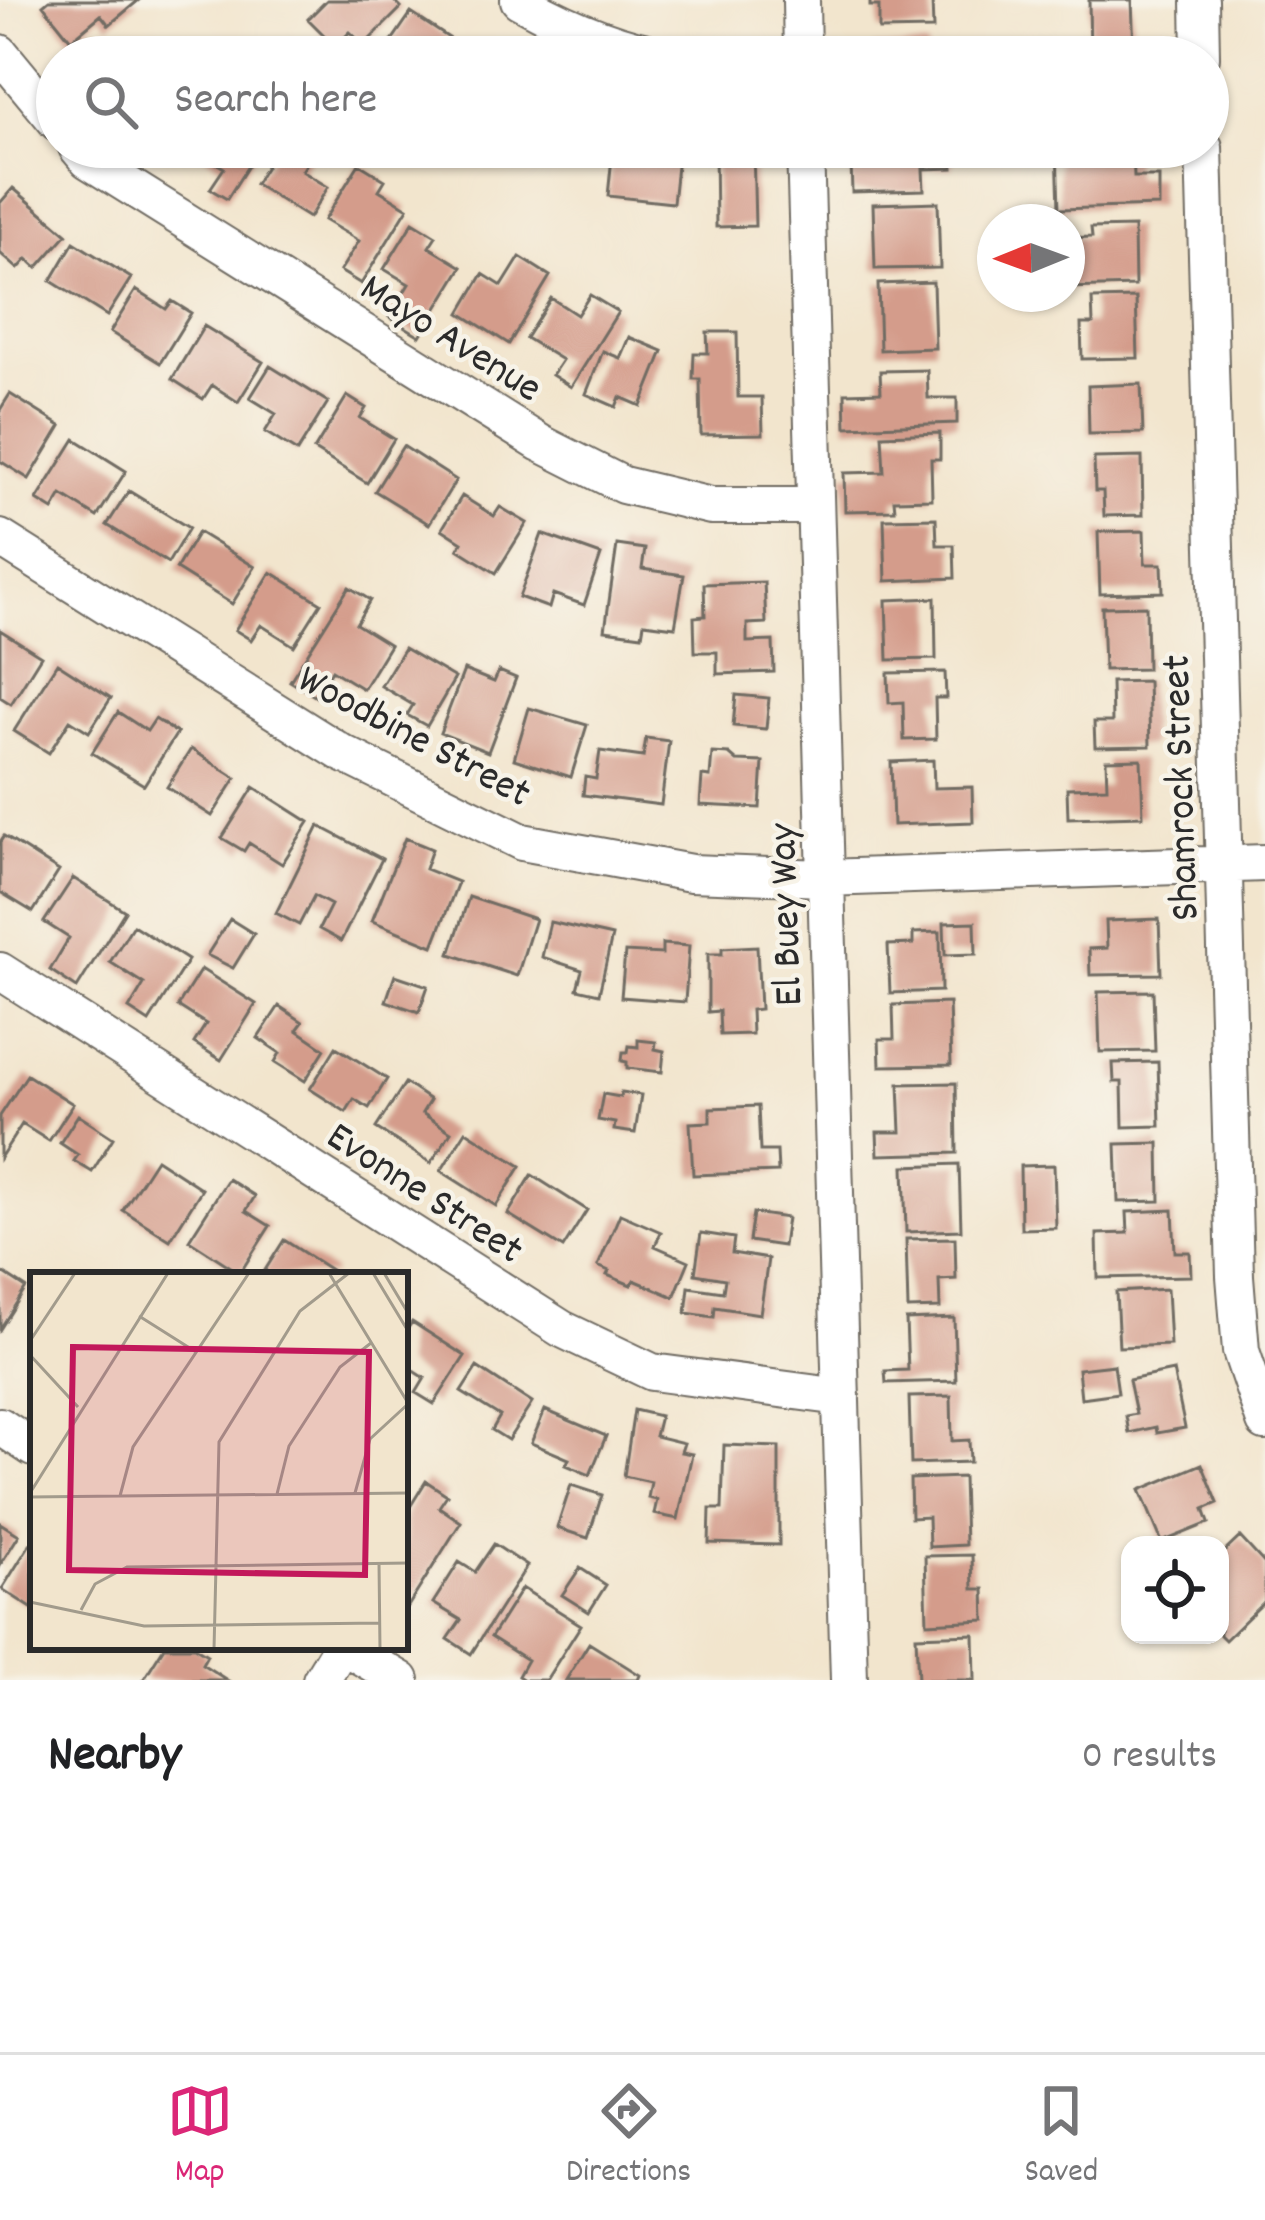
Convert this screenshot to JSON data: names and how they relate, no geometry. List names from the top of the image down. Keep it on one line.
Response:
{"streets":{"street":["Mayo Avenue","Woodbine Street","Shamrock Street","El Buey Way","Evonne Street"]},"crossings":[["Mayo Avenue","El Buey Way"],["Woodbine Street","Shamrock Street"],["Woodbine Street","El Buey Way"],["El Buey Way","Evonne Street"]],"north":"left","page":{"search":"Search here","heading":["Nearby","0 results"],"nav":["Map","Directions","Saved"]}}
